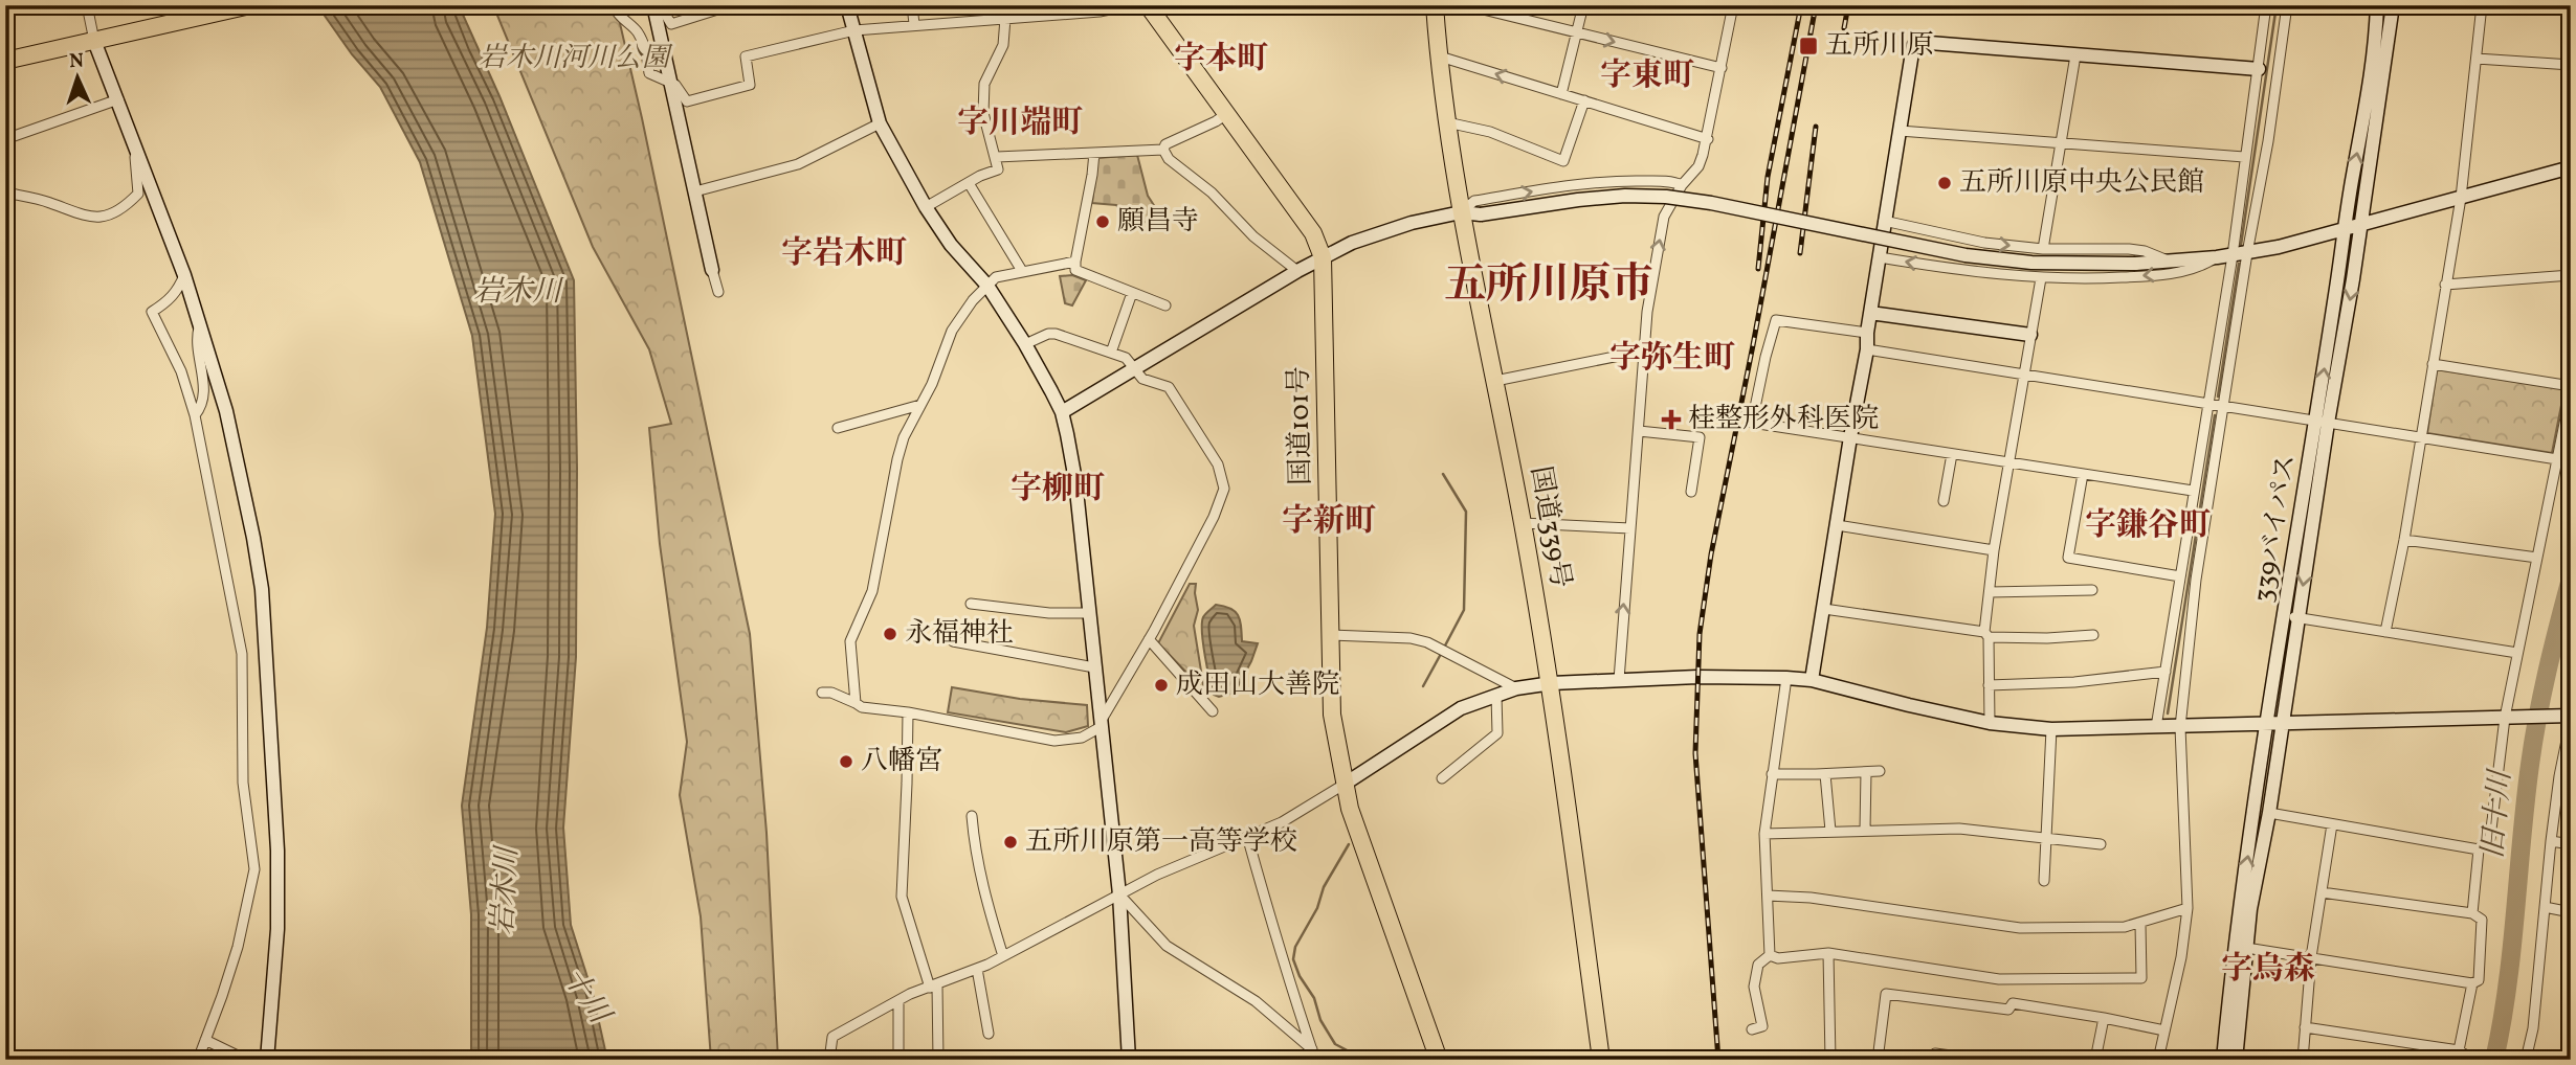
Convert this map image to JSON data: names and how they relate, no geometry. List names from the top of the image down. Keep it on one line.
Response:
{"streets":{"highway":["国道101号","国道339号"],"street":["339バイパス"]},"districts":["字本町","字東町","字川端町","字岩木町","五所川原市","字弥生町","字柳町","字新町","字鎌谷町","字烏森"],"water":["岩木川","旧十川","十川"],"parks":["岩木川河川公園"],"places":{"transit":["五所川原"],"other":["五所川原中央公民館","願昌寺","永福神社","成田山大善院","八幡宮","五所川原第一高等学校"],"health":["桂整形外科医院"]},"north":"top"}
